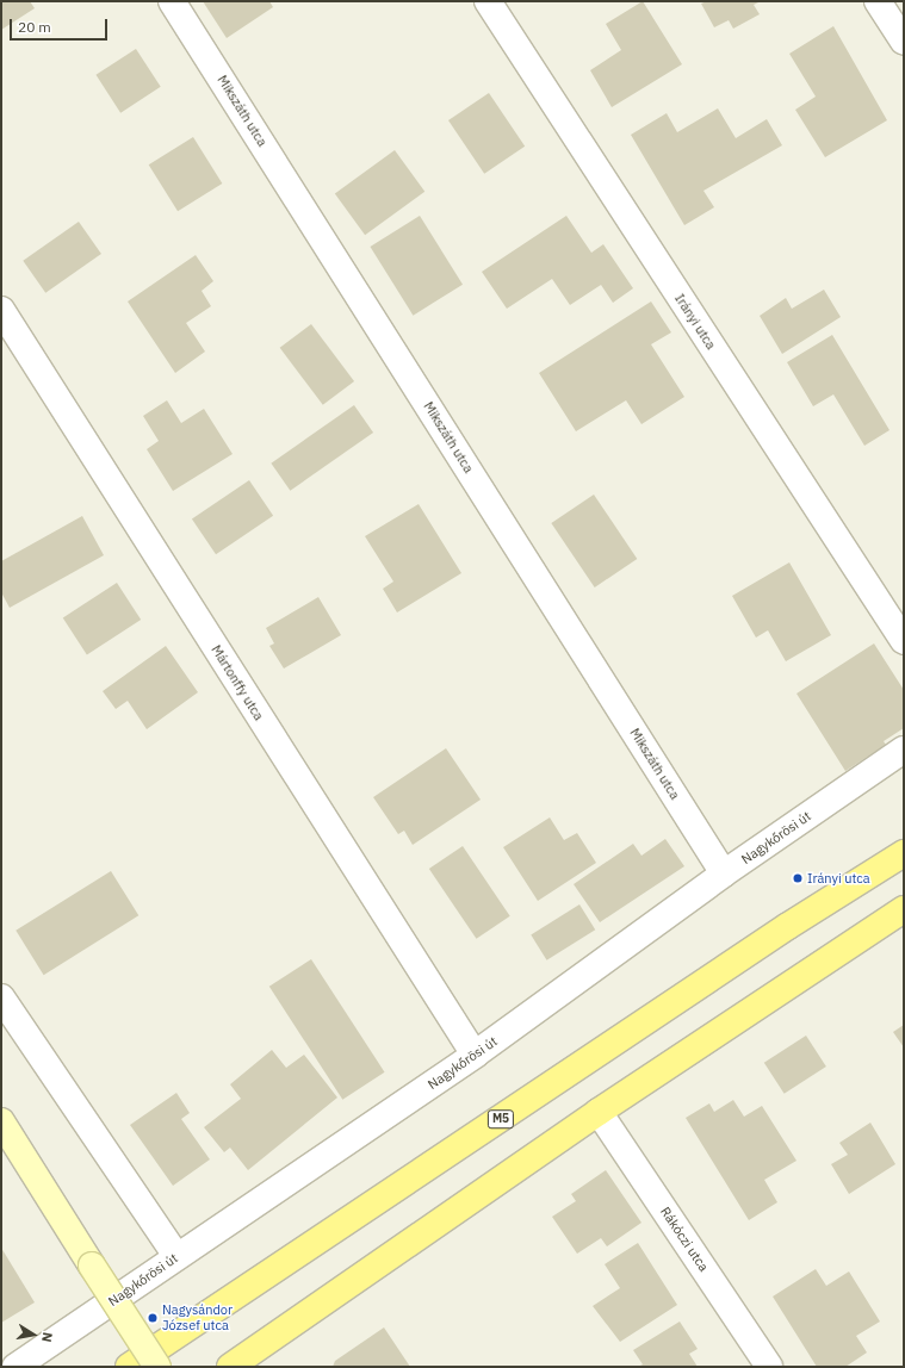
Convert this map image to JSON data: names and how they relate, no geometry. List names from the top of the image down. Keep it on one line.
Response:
{"streets":{"main road":["M5"],"street":["Mikszáth utca","Irányi utca","Mártonffy utca","Nagykőrösi út","Rákóczi utca"]},"crossings":[["Mikszáth utca","Nagykőrösi út"],["Mártonffy utca","Nagykőrösi út"]],"places":["Irányi utca","Nagysándor József utca"],"scale_bar":"20 m","north":"right"}
